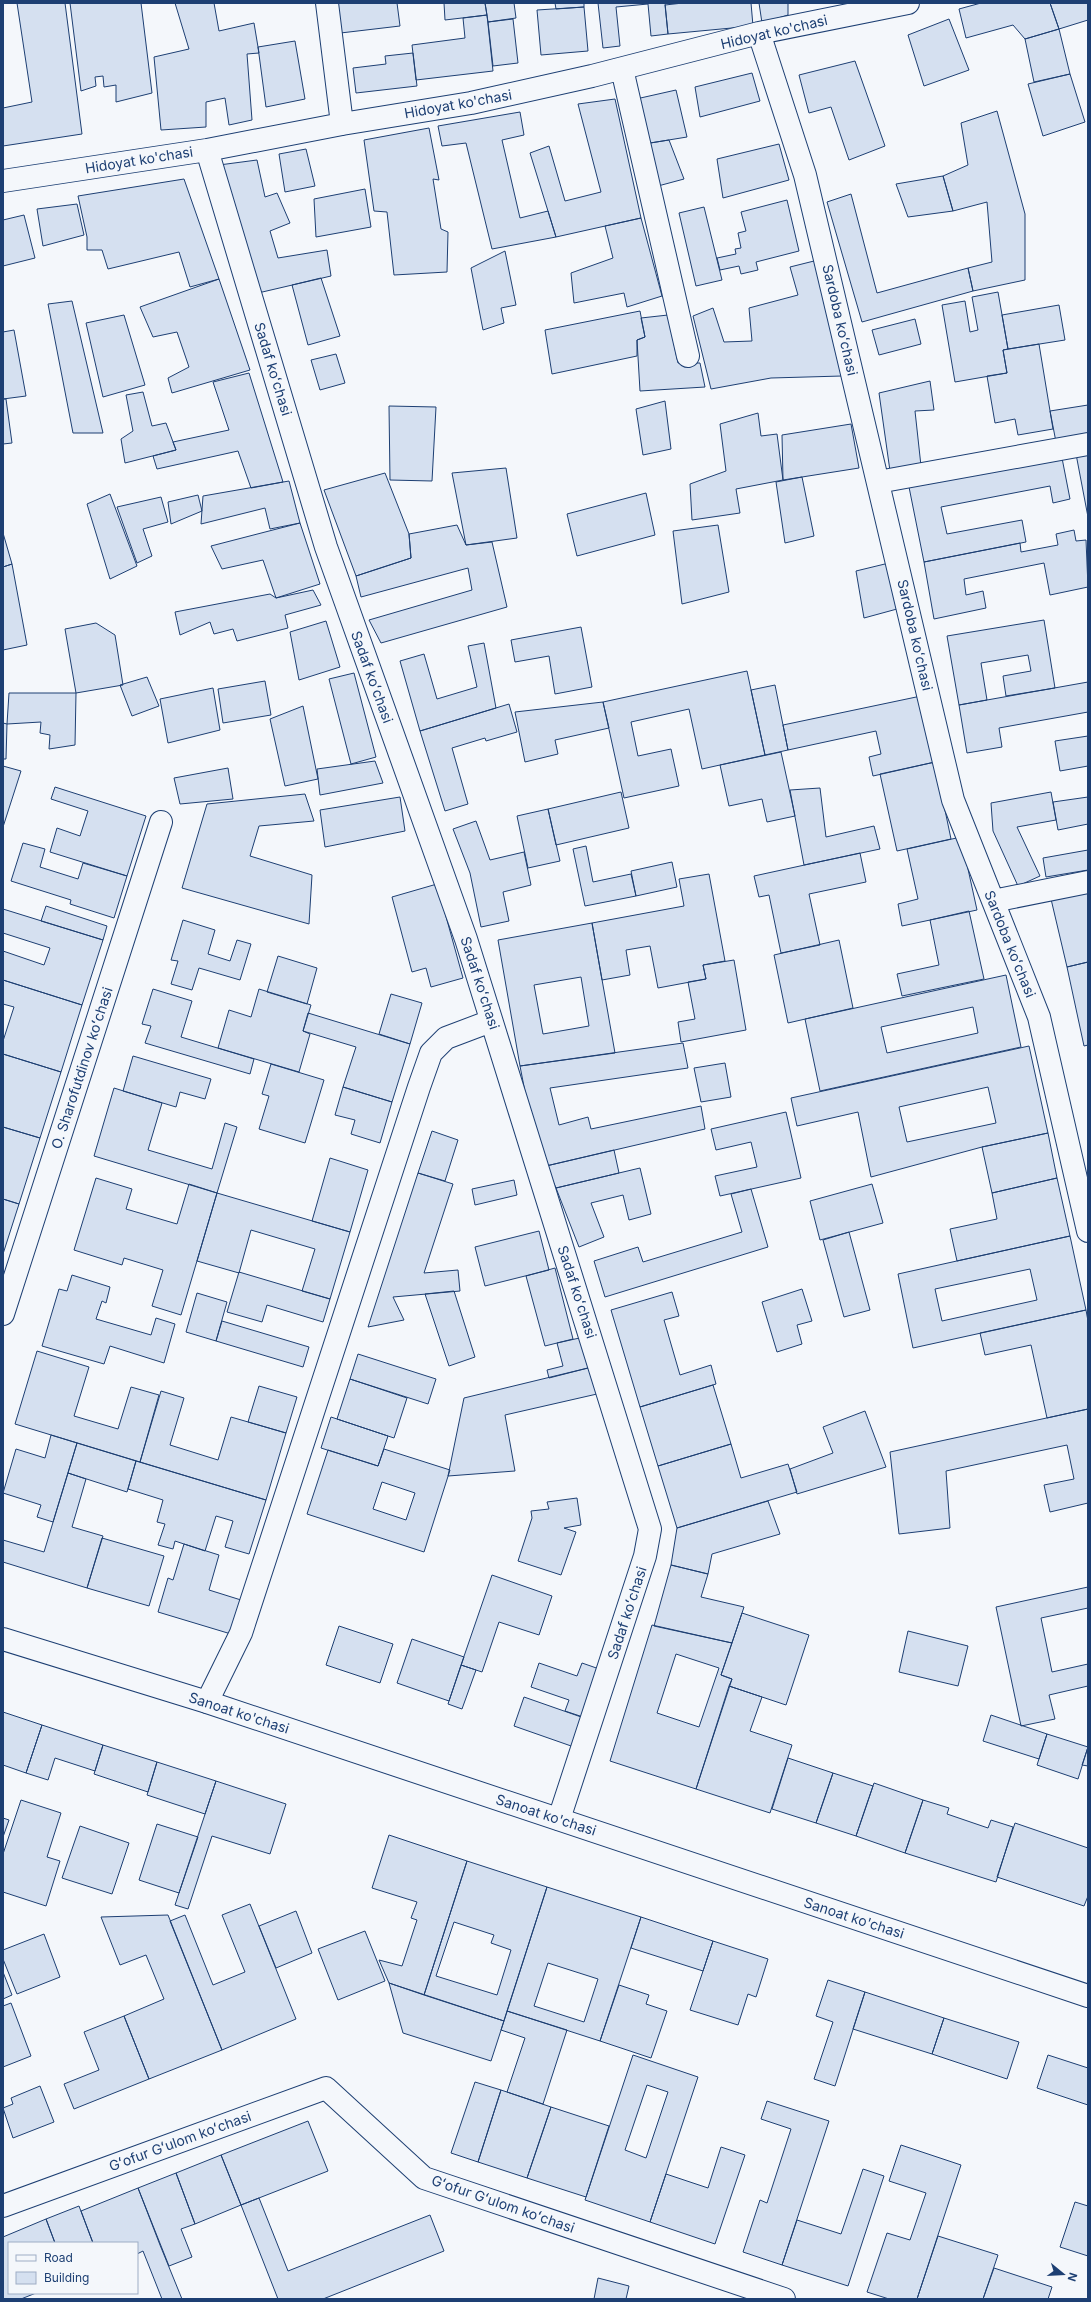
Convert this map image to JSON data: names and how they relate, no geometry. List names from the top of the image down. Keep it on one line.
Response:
{"streets":{"street":["Hidoyat ko'chasi","Sardoba koʻchasi","Sadaf koʻchasi","O. Sharofutdinov koʻchasi","Sanoat ko'chasi","Gʻofur Gʻulom koʻchasi"]},"crossings":[["Hidoyat ko'chasi","Sardoba koʻchasi"],["Hidoyat ko'chasi","Sadaf koʻchasi"],["Sadaf koʻchasi","Sanoat ko'chasi"]],"legend":["Road","Building"],"north":"right"}
